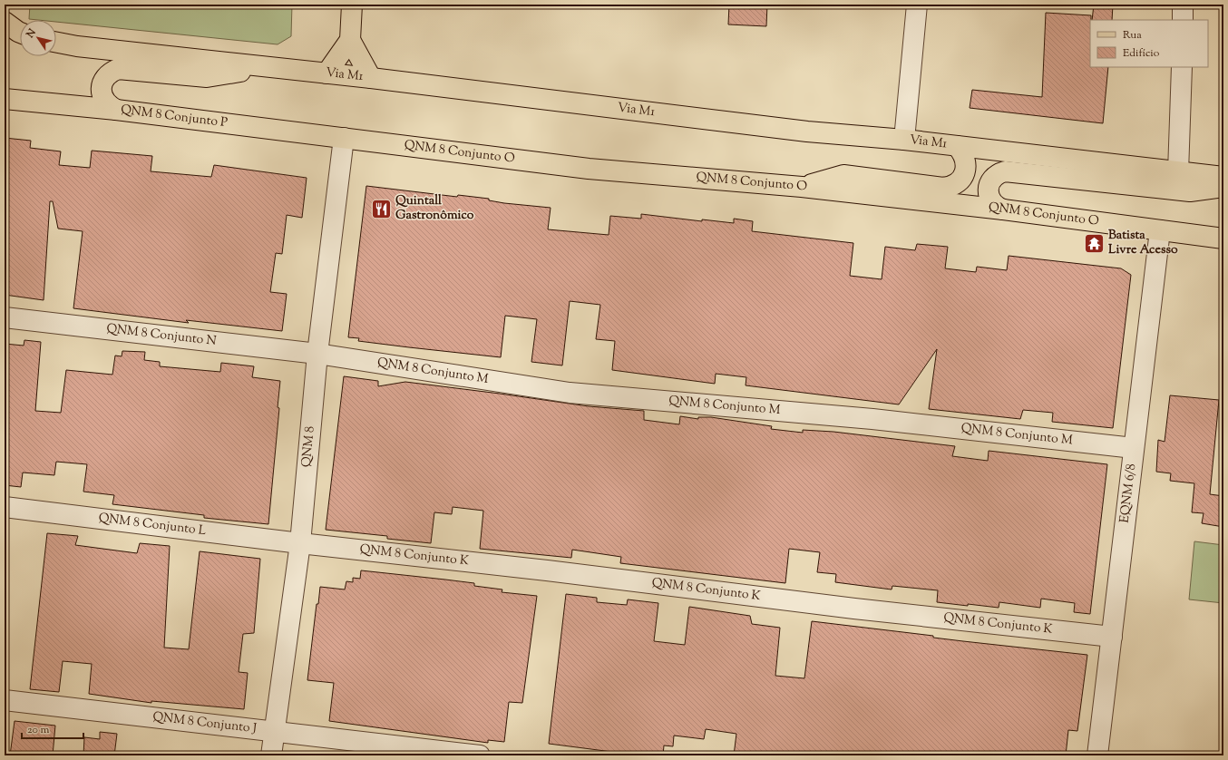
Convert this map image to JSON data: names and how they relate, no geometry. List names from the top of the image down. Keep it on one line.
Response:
{"streets":{"main road":["Via M1","QNM 8 Conjunto P","QNM 8 Conjunto O"],"street":["QNM 8 Conjunto N","QNM 8 Conjunto M","QNM 8","EQNM 6/8","QNM 8 Conjunto L","QNM 8 Conjunto K","QNM 8 Conjunto J"]},"crossings":[["QNM 8 Conjunto P","QNM 8 Conjunto O"],["QNM 8 Conjunto P","QNM 8"],["QNM 8 Conjunto O","QNM 8"],["QNM 8 Conjunto O","EQNM 6/8"],["QNM 8 Conjunto N","QNM 8 Conjunto M"],["QNM 8 Conjunto N","QNM 8"],["QNM 8 Conjunto M","QNM 8"],["QNM 8 Conjunto M","EQNM 6/8"],["QNM 8","QNM 8 Conjunto L"],["QNM 8","QNM 8 Conjunto K"],["QNM 8","QNM 8 Conjunto J"],["EQNM 6/8","QNM 8 Conjunto K"],["QNM 8 Conjunto L","QNM 8 Conjunto K"]],"places":{"restaurant":["Quintall Gastronômico"],"temple":["Batista Livre Acesso"]},"legend":["Rua","Edifício"],"scale_bar":"20 m","north":"top left"}
